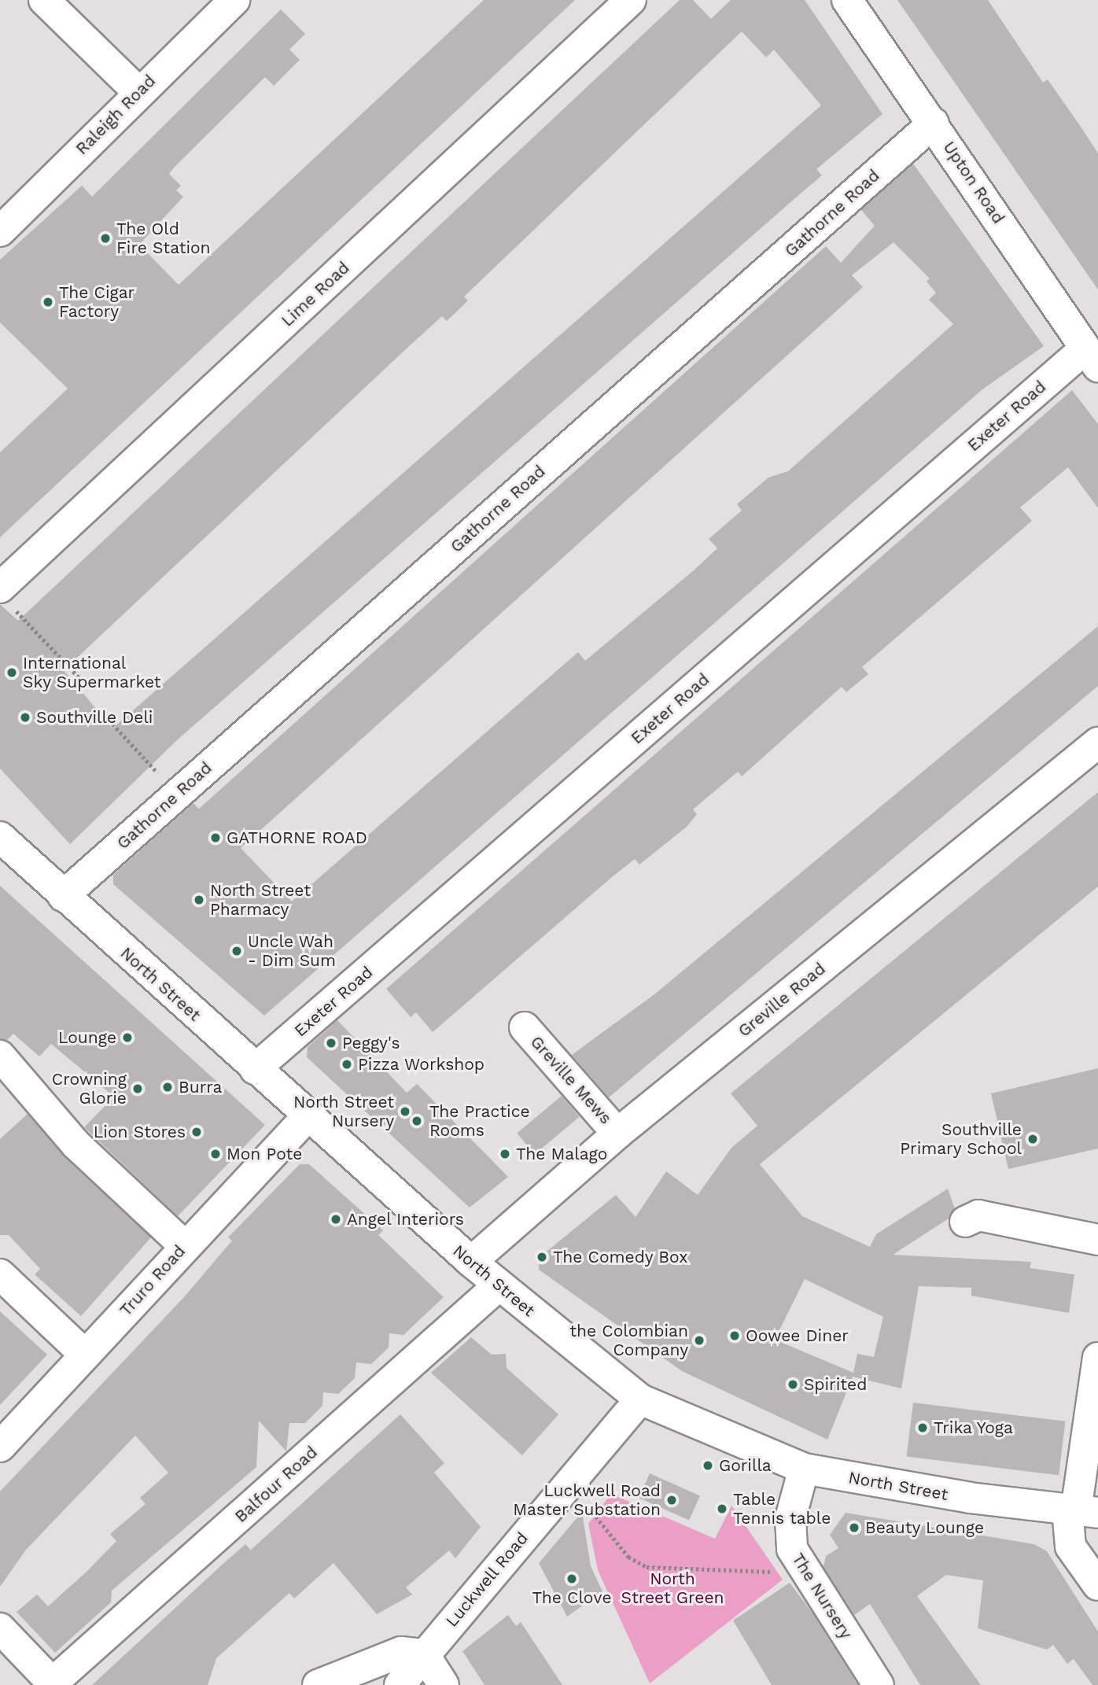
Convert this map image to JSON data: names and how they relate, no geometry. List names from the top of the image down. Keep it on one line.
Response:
{"streets":{"street":["Raleigh Road","Upton Road","Gathorne Road","Lime Road","Exeter Road","North Street","Greville Road","Greville Mews","Truro Road","Balfour Road","Luckwell Road","The Nursery"]},"crossings":[["Upton Road","Gathorne Road"],["Upton Road","Exeter Road"],["Gathorne Road","North Street"],["Exeter Road","North Street"],["North Street","Greville Road"],["North Street","Truro Road"],["North Street","Balfour Road"],["North Street","Luckwell Road"],["North Street","The Nursery"],["Greville Road","Greville Mews"]],"parks":["North Street Green"],"places":["The Old Fire Station","The Cigar Factory","International Sky Supermarket","Southville Deli","GATHORNE ROAD","North Street Pharmacy","Uncle Wah - Dim Sum","Lounge","Peggy's","Pizza Workshop","Burra","Crowning Glorie","North Street Nursery","The Practice Rooms","Lion Stores","Southville Primary School","Mon Pote","The Malago","Angel Interiors","The Comedy Box","Oowee Diner","the Colombian Company","Spirited","Trika Yoga","Gorilla","Luckwell Road Master Substation","Table Tennis table","Beauty Lounge","The Clove"]}
